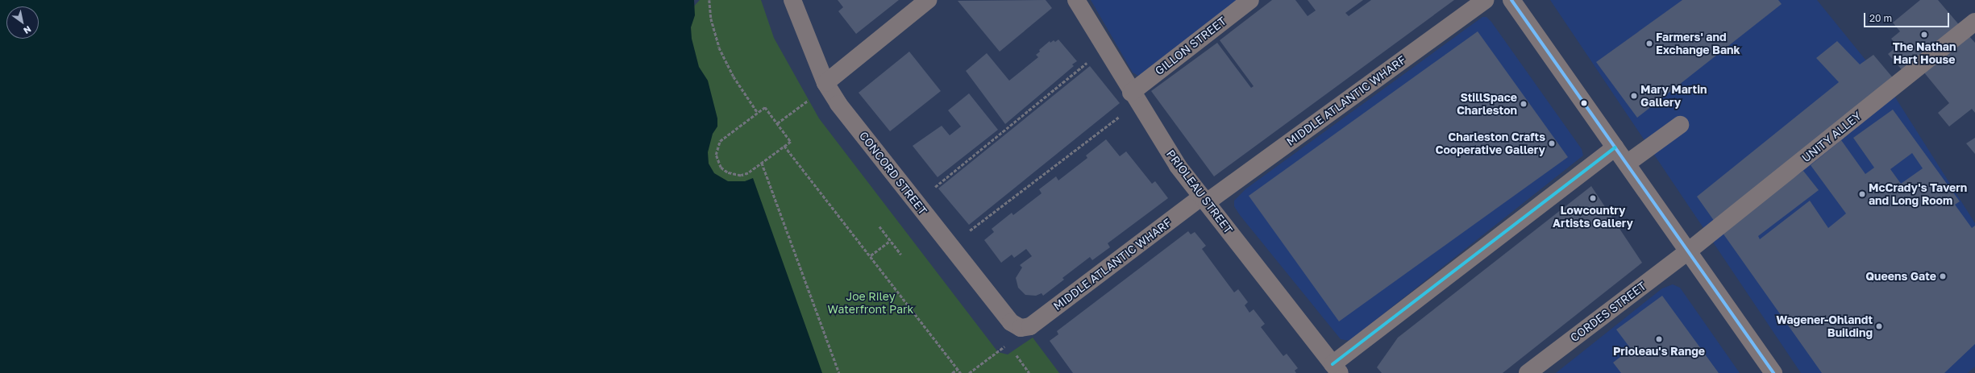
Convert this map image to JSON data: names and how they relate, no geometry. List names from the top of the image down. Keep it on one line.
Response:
{"streets":{"street":["GILLON STREET","MIDDLE ATLANTIC WHARF","UNITY ALLEY","CONCORD STREET","PRIOLEAU STREET","CORDES STREET"]},"crossings":[["GILLON STREET","PRIOLEAU STREET"],["MIDDLE ATLANTIC WHARF","CONCORD STREET"],["MIDDLE ATLANTIC WHARF","PRIOLEAU STREET"],["UNITY ALLEY","CORDES STREET"]],"parks":["Joe Riley Waterfront Park"],"places":["The Nathan Hart House","Farmers' and Exchange Bank","Mary Martin Gallery","StillSpace Charleston","Charleston Crafts Cooperative Gallery","McCrady's Tavern and Long Room","Lowcountry Artists Gallery","Queens Gate","Wagener-Ohlandt Building","Prioleau's Range"],"scale_bar":"20 m","north":"bottom right"}
